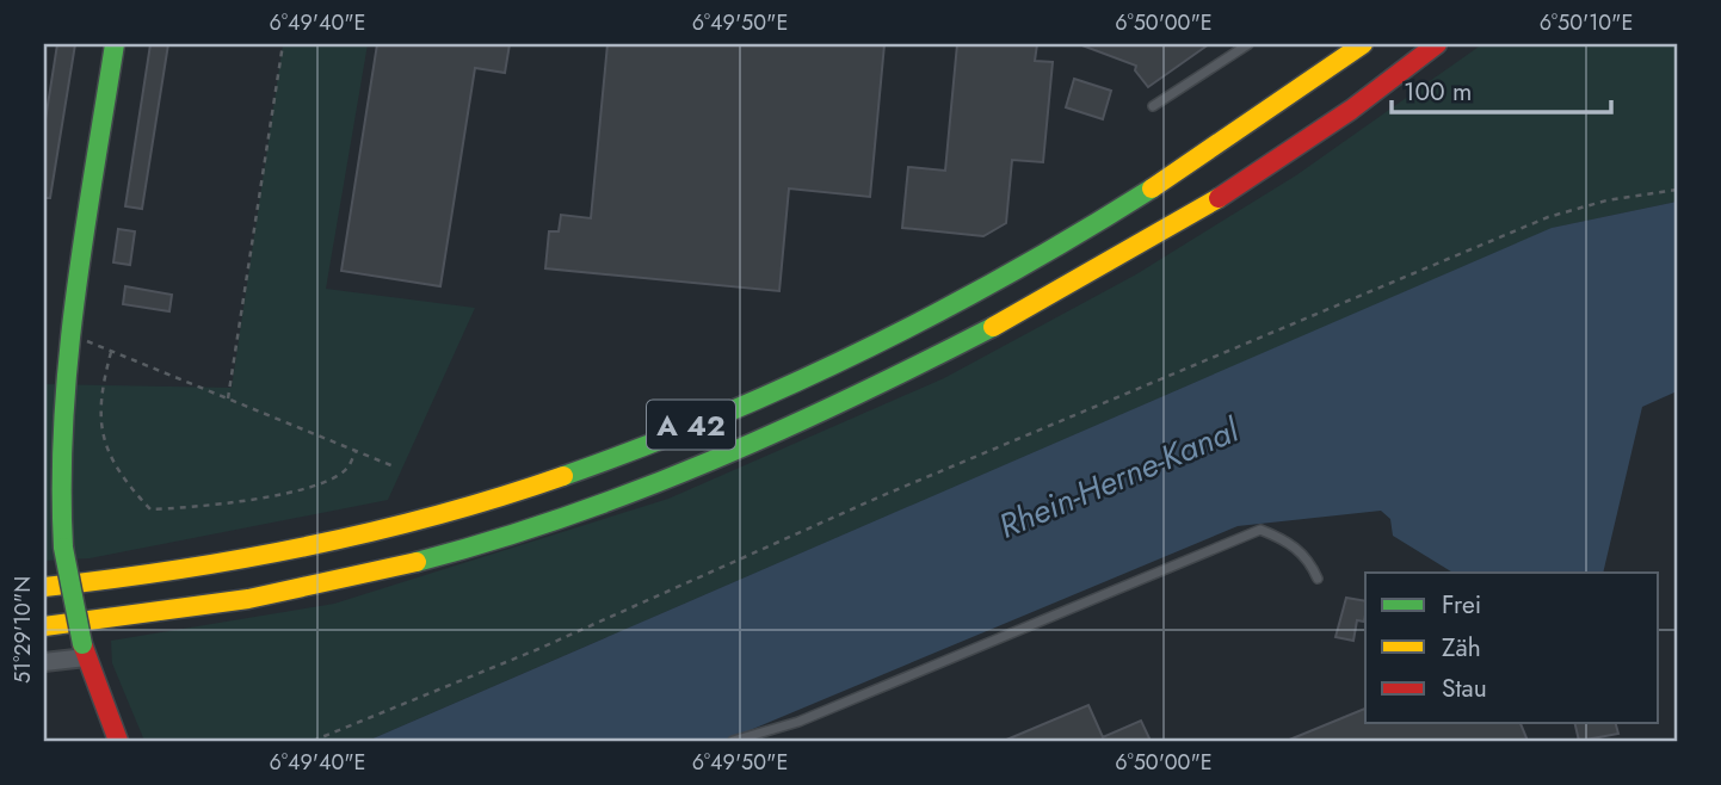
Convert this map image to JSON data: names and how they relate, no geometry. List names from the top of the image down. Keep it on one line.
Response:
{"streets":{"main road":["A 42"]},"water":["Rhein-Herne-Kanal"],"legend":["Frei","Zäh","Stau"],"scale_bar":"100 m","coordinates":["6°49'40\"E","6°49'50\"E","6°50'00\"E","6°50'10\"E","51°29'10\"N"]}
